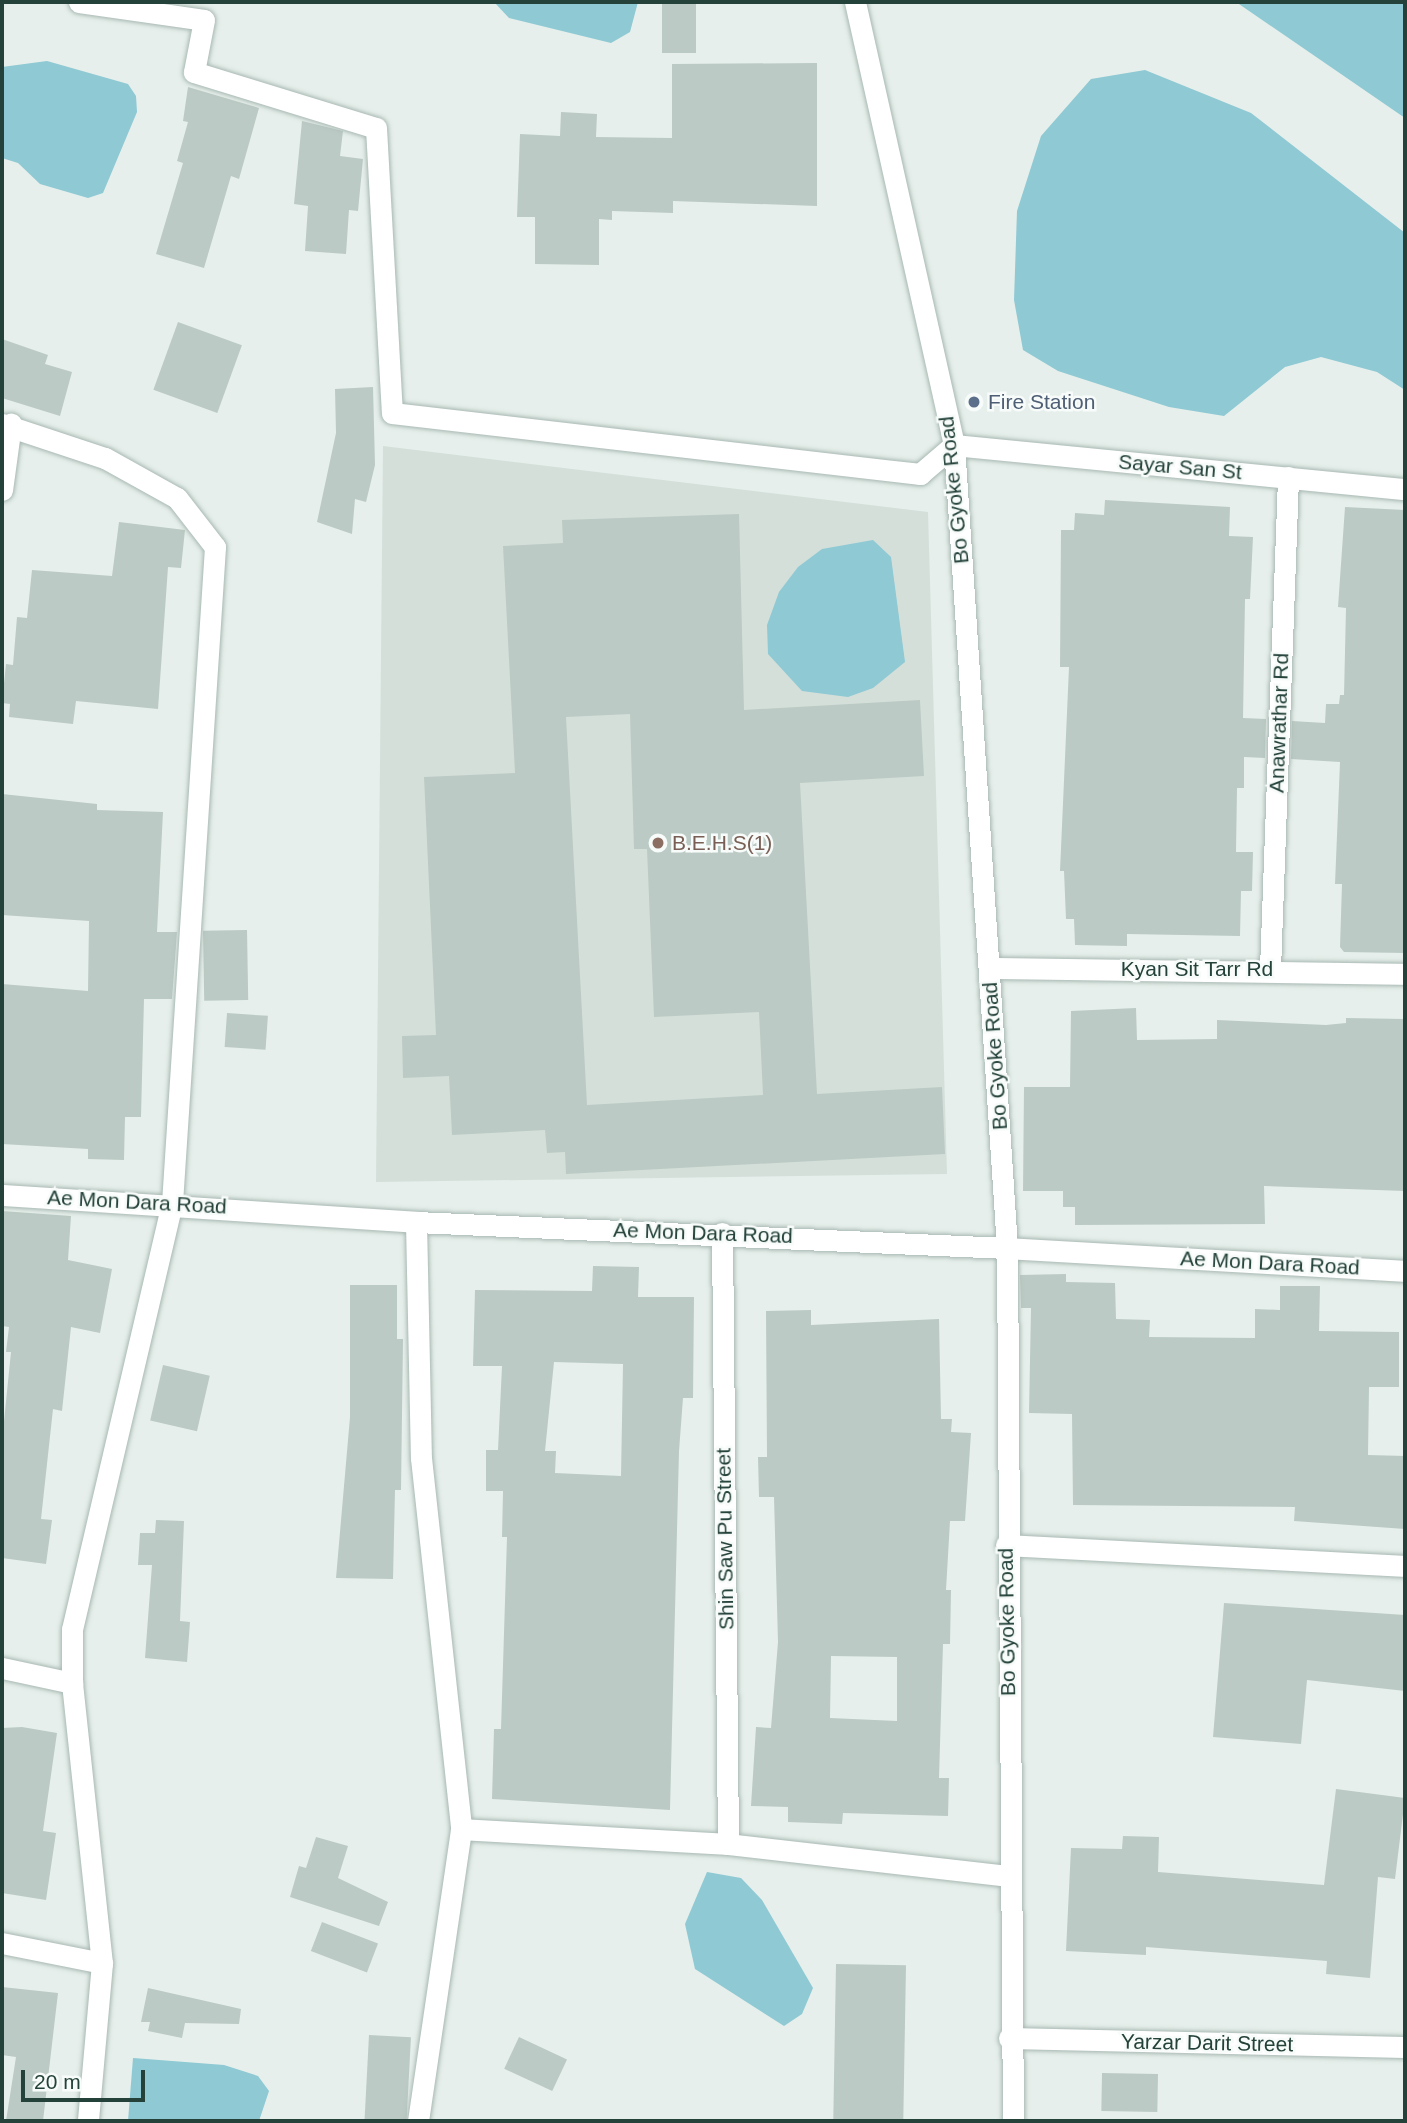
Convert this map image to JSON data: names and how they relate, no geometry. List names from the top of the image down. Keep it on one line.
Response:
{"streets":{"street":["Sayar San St","Bo Gyoke Road","Anawrathar Rd","Kyan Sit Tarr Rd","Ae Mon Dara Road","Shin Saw Pu Street","Yarzar Darit Street"]},"crossings":[["Sayar San St","Bo Gyoke Road"],["Sayar San St","Anawrathar Rd"],["Bo Gyoke Road","Kyan Sit Tarr Rd"],["Bo Gyoke Road","Ae Mon Dara Road"],["Bo Gyoke Road","Yarzar Darit Street"],["Anawrathar Rd","Kyan Sit Tarr Rd"],["Ae Mon Dara Road","Shin Saw Pu Street"]],"places":["Fire Station","B.E.H.S(1)"],"scale_bar":"20 m"}
